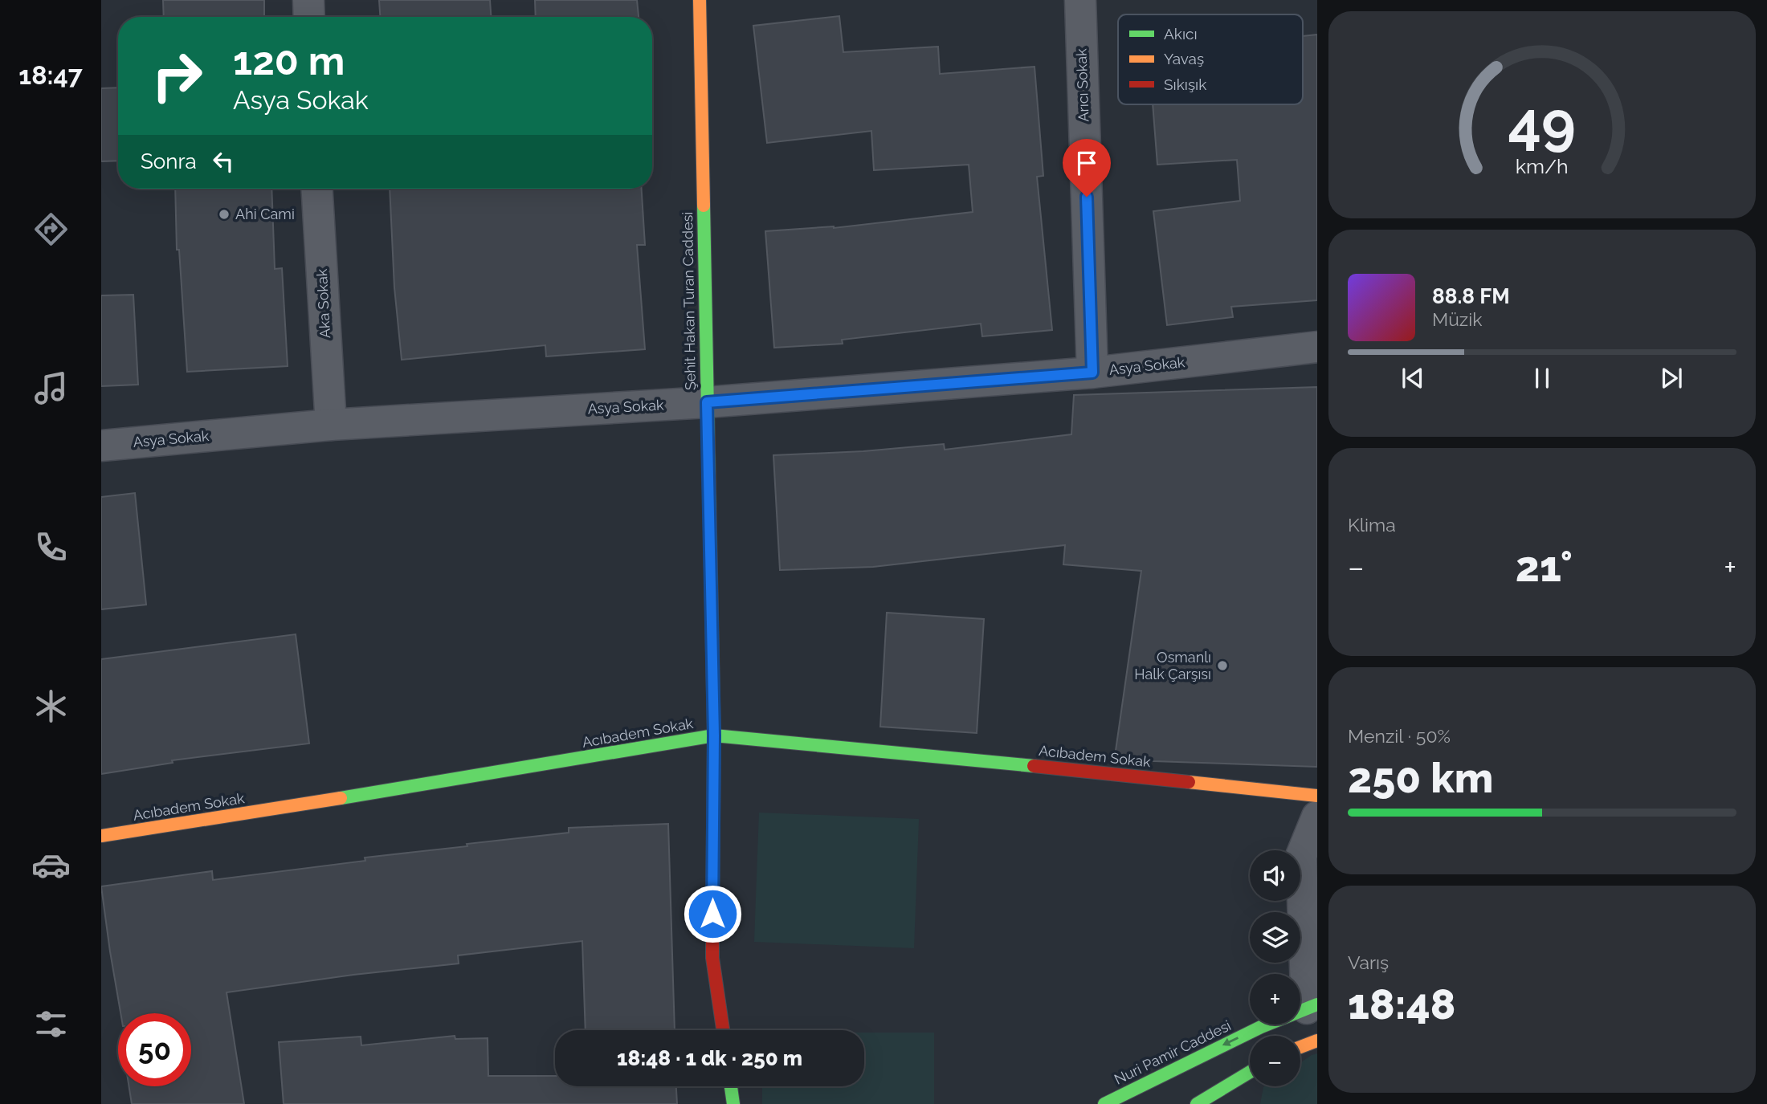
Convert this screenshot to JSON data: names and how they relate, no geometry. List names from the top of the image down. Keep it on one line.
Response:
{"streets":{"main road":["Şehit Hakan Turan Caddesi","Acıbadem Sokak","Nuri Pamir Caddesi"],"street":["Arıcı Sokak","Aka Sokak","Asya Sokak"]},"crossings":[["Arıcı Sokak","Asya Sokak"],["Şehit Hakan Turan Caddesi","Asya Sokak"],["Şehit Hakan Turan Caddesi","Acıbadem Sokak"],["Aka Sokak","Asya Sokak"]],"places":["Ahi Cami","Osmanlı Halk Çarşısı"],"legend":["Akıcı","Yavaş","Sıkışık"],"page":{"tabs":"18:47","turn":["120 m","Asya Sokak"],"then":"Sonra","song":["88.8 FM","Müzik"],"tile":["Klima",["Menzil · 50%","250 km"],["Varış","18:48"]],"heat":["−","21°","+"],"map_buttons":["+","−"],"limit":"50","trip":"18:48 · 1 dk · 250 m","gauge":["49","km/h"]}}
